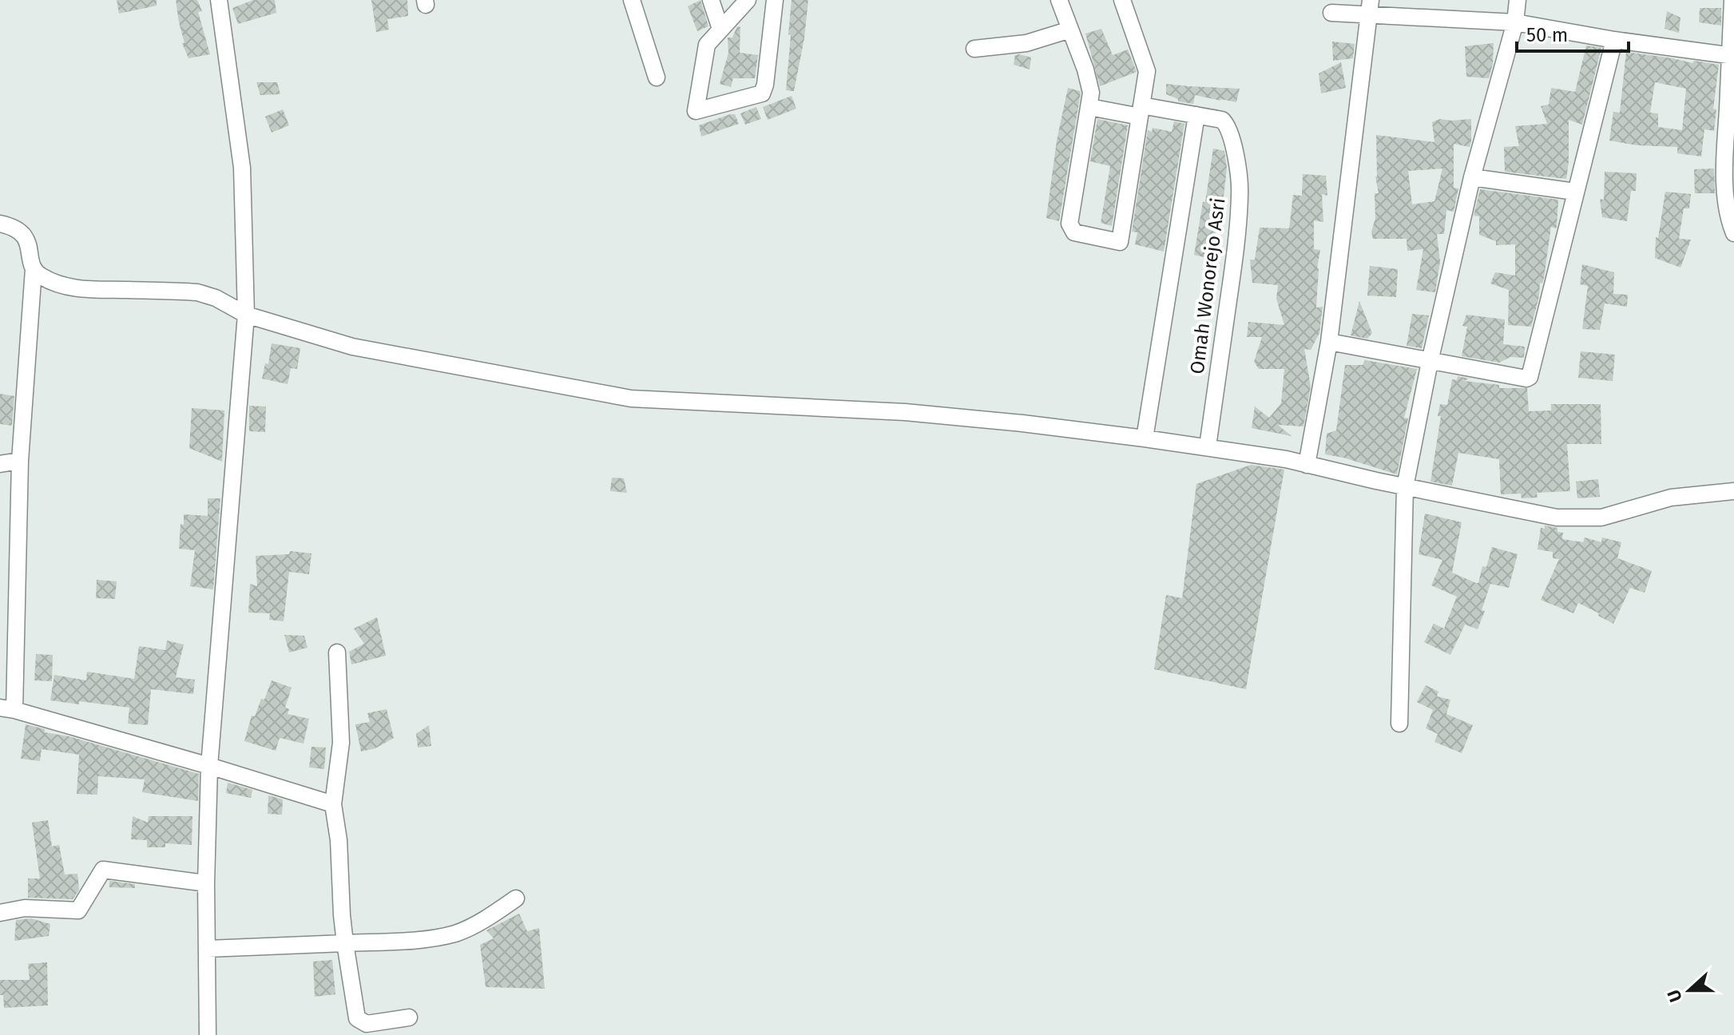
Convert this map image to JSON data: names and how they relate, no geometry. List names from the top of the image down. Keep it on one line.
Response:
{"streets":{"street":["Omah Wonorejo Asri"]},"scale_bar":"50 m","north":"left"}
